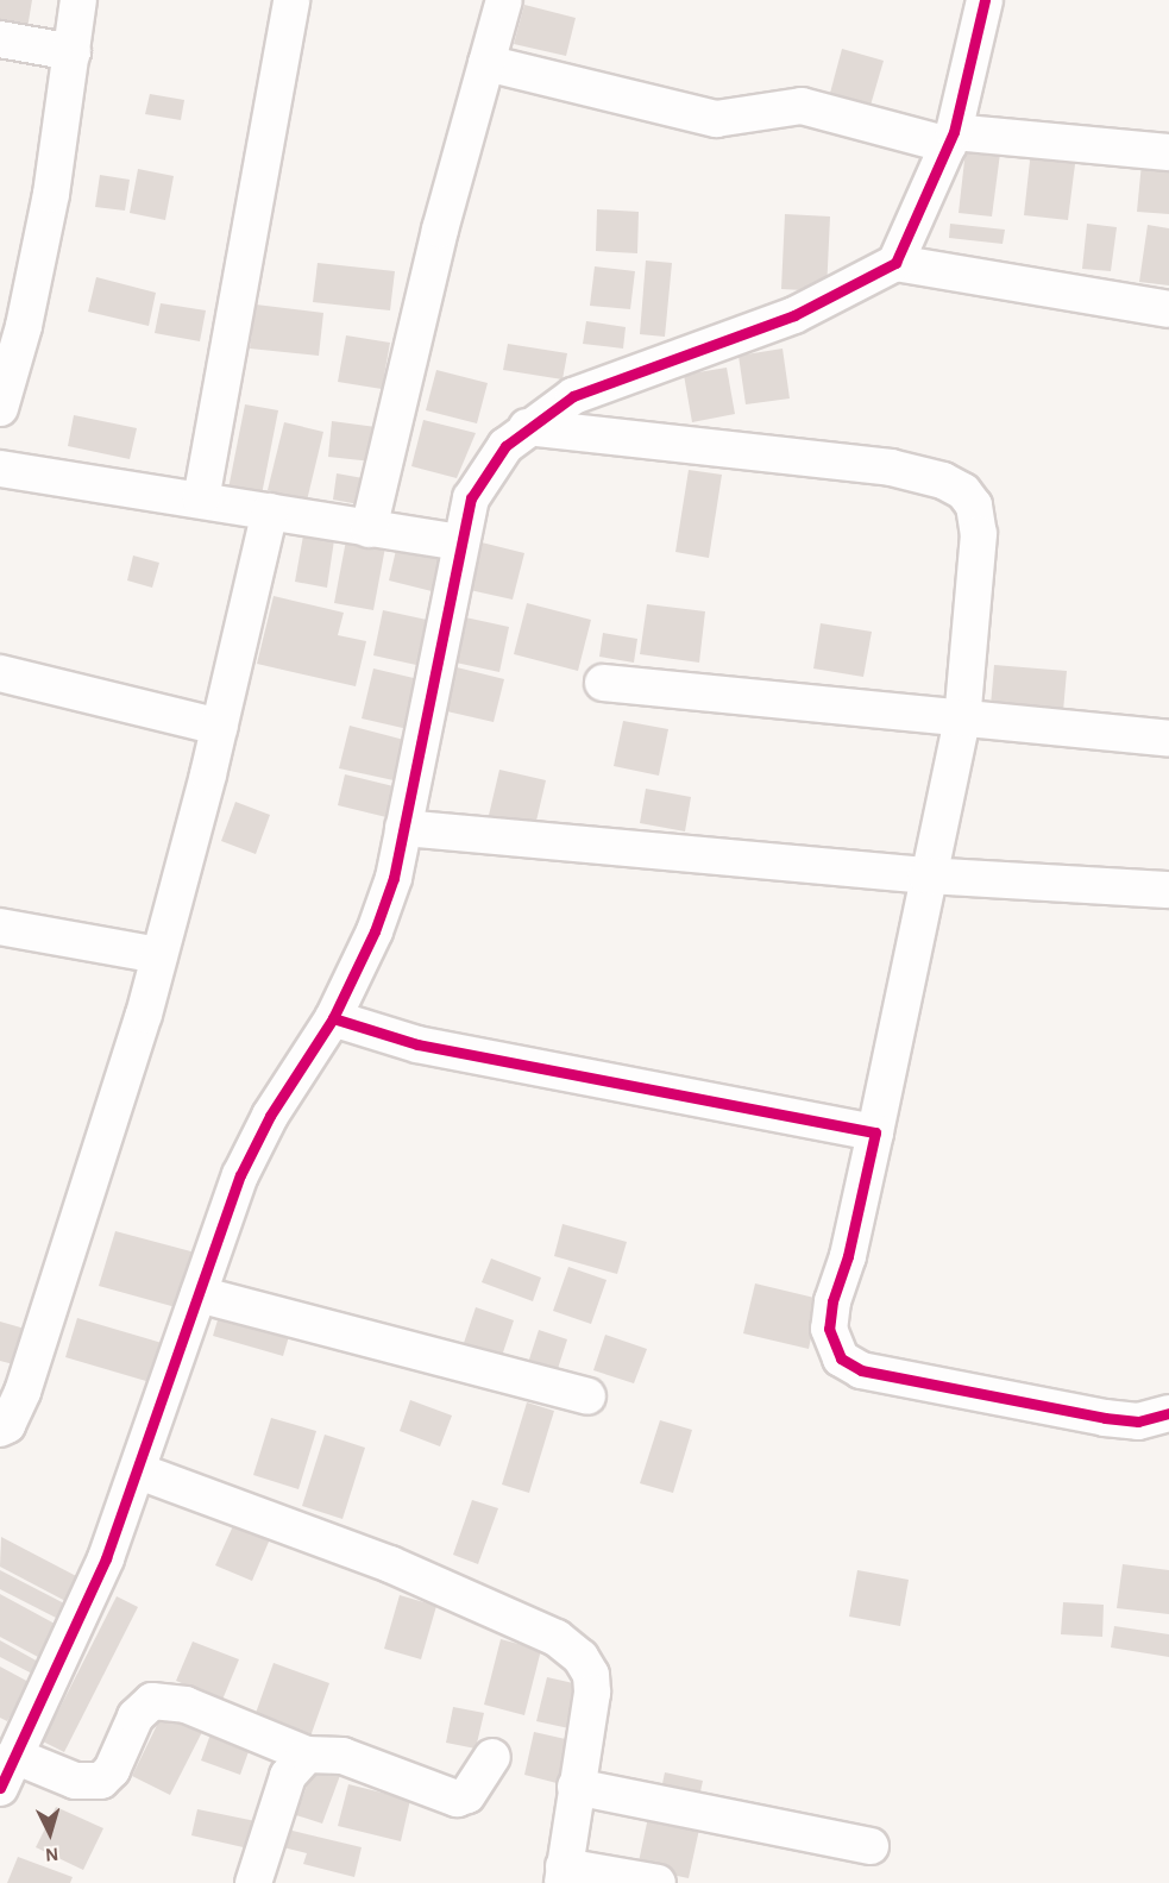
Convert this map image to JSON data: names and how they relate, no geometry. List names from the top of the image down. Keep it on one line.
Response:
{"north":"bottom"}
